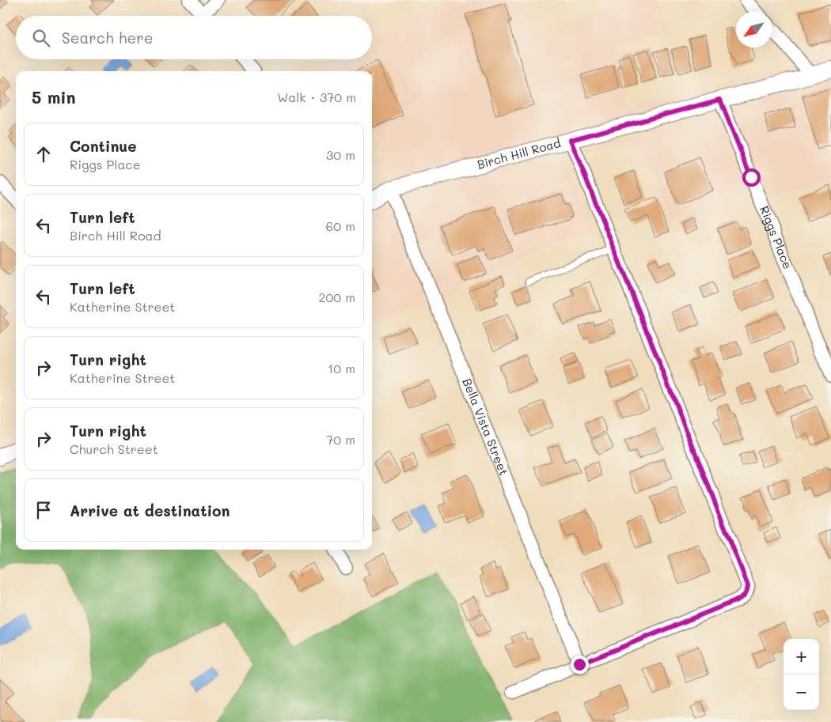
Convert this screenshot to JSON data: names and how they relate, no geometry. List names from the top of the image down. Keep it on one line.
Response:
{"streets":{"street":["Birch Hill Road","Riggs Place","Bella Vista Street"]},"crossings":[["Birch Hill Road","Riggs Place"],["Birch Hill Road","Bella Vista Street"]],"north":"bottom left","page":{"search":"Search here","heading":["5 min","Walk · 370 m"],"list":[["Continue","Riggs Place","30 m"],["Turn left","Birch Hill Road","60 m"],["Turn left","Katherine Street","200 m"],["Turn right","Katherine Street","10 m"],["Turn right","Church Street","70 m"],"Arrive at destination"],"map_buttons":["+","−"]}}
